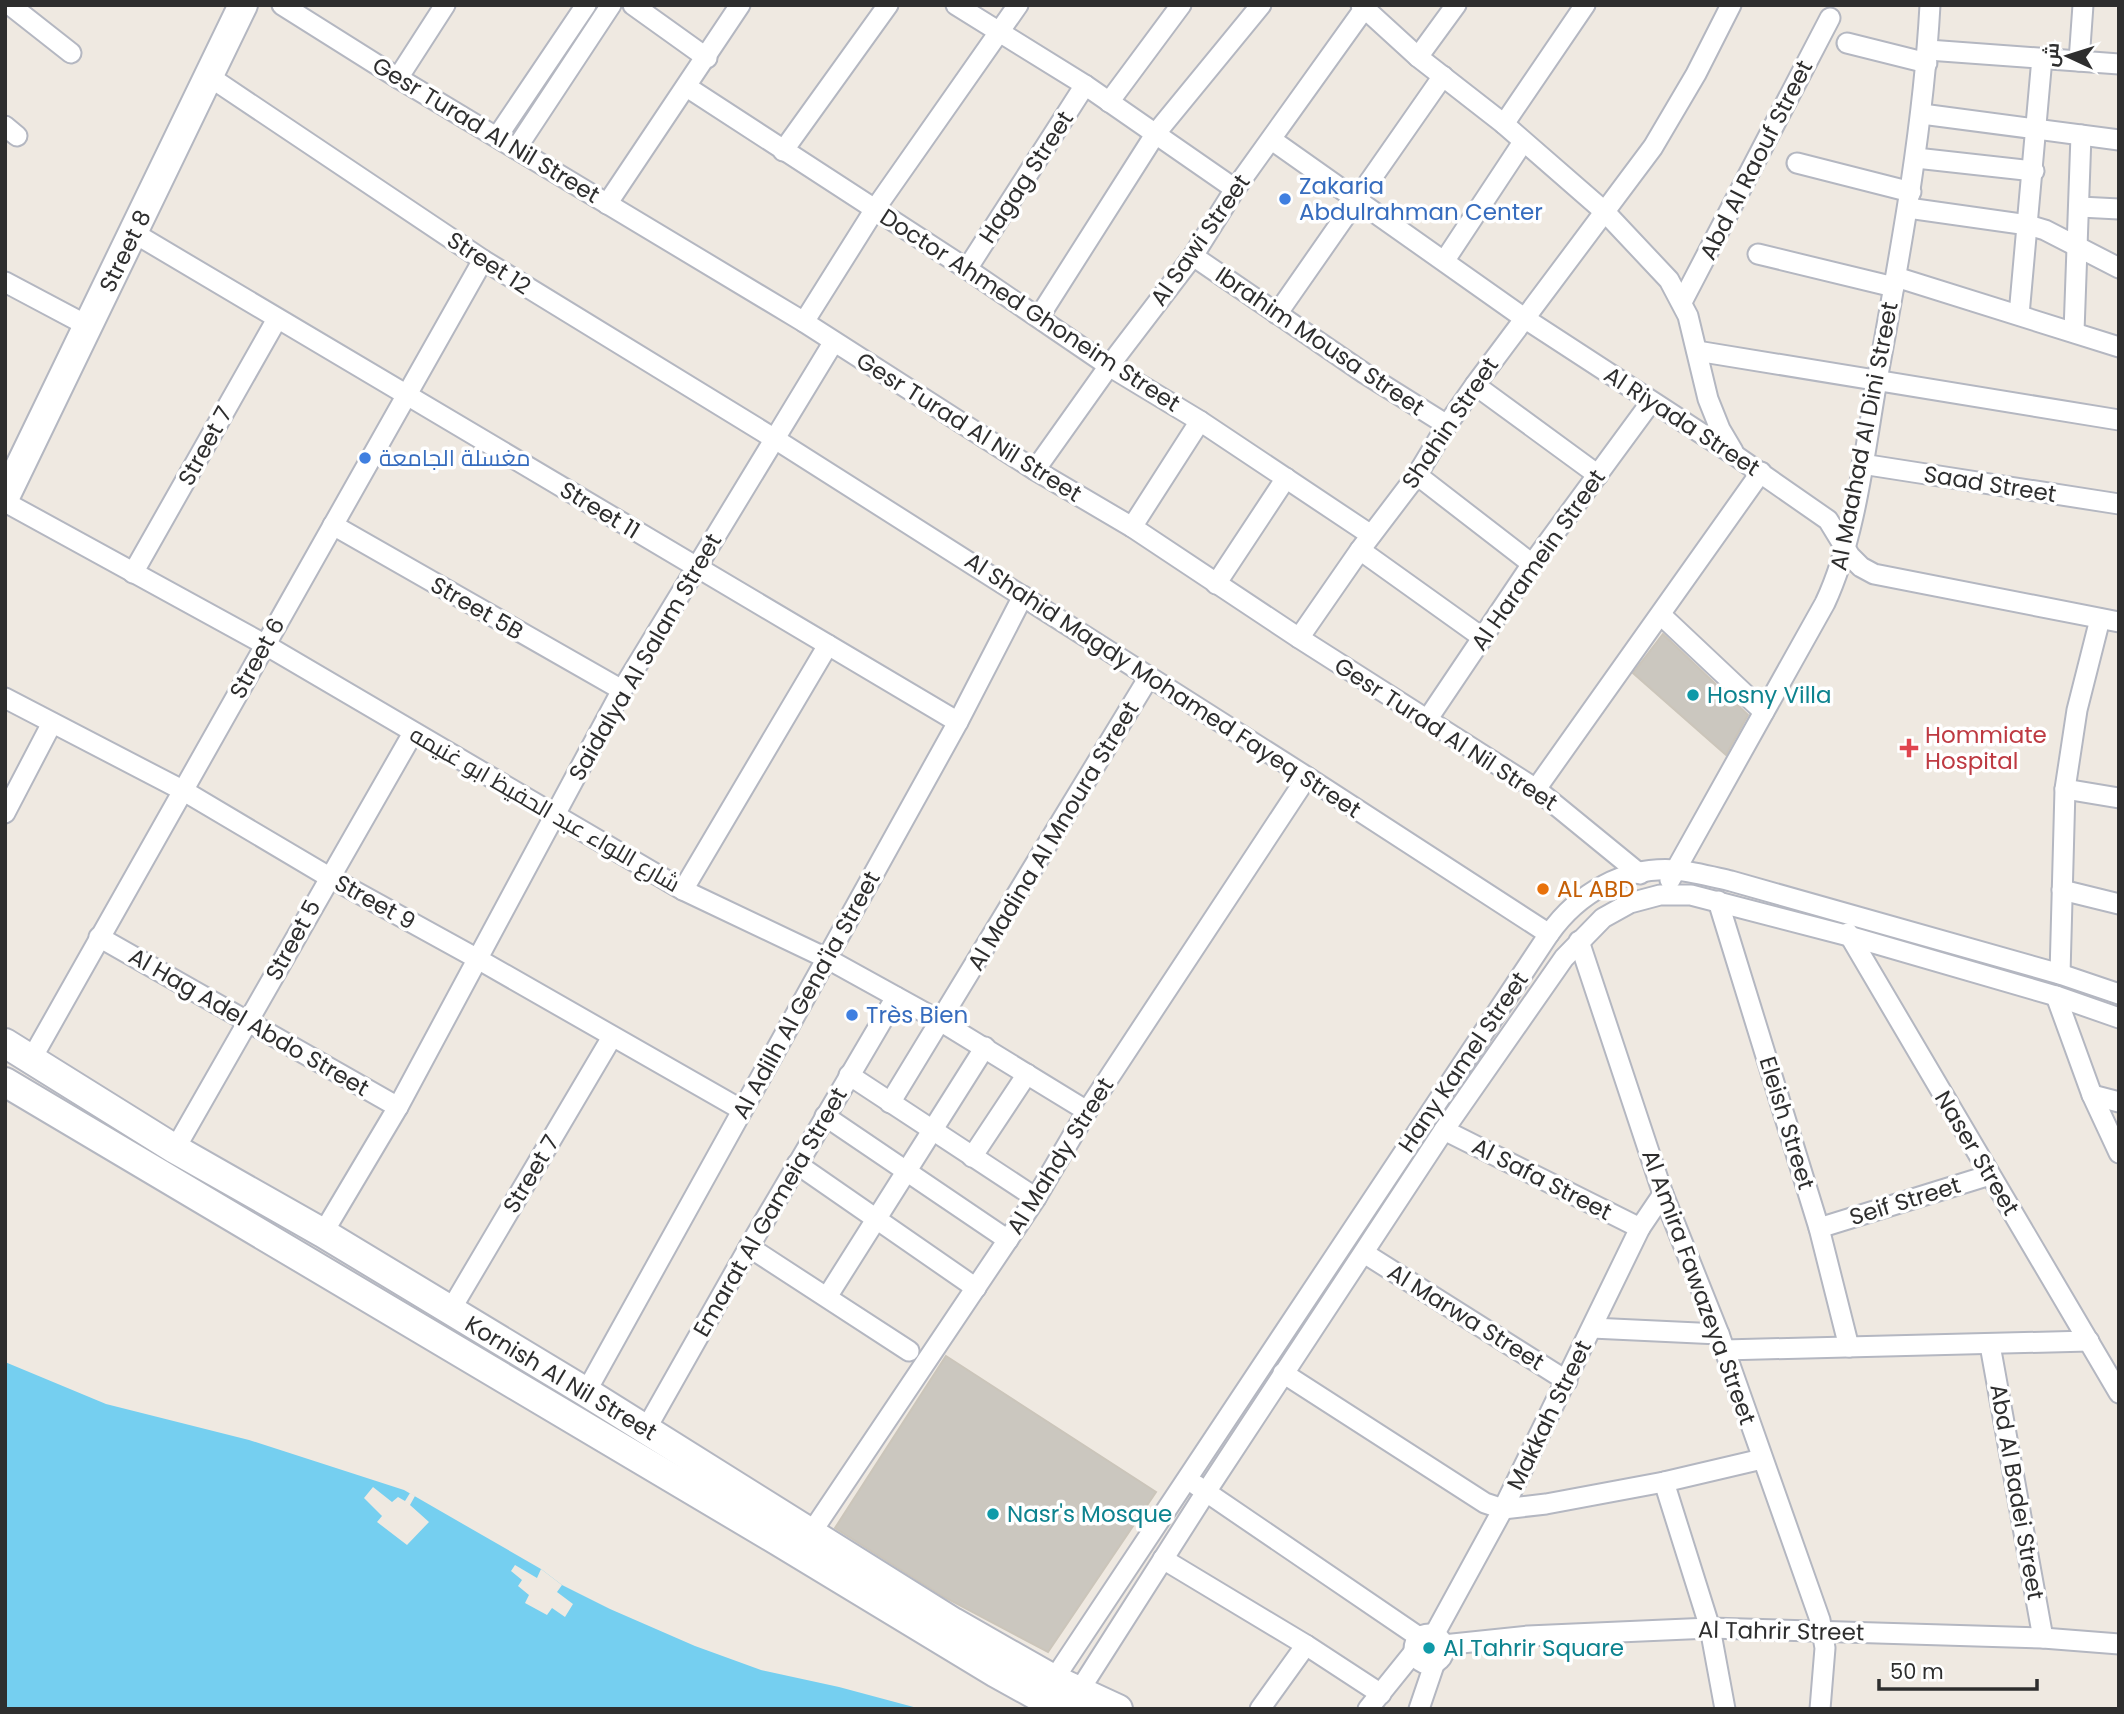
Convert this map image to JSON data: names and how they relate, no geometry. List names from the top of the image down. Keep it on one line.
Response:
{"streets":{"main road":["Street 8","Kornish Al Nil Street"],"street":["Gesr Turad Al Nil Street","Abd Al Raouf Street","Hagag Street","Al Sawi Street","Street 12","Doctor Ahmed Ghoneim Street","Ibrahim Mousa Street","Al Riyada Street","Shahin Street","Al Maahad Al Dini Street","Street 7","Saad Street","Street 11","Al Haramein Street","Street 5B","Saidalya Al Salam Street","Street 6","Al Shahid Magdy Mohamed Fayeq Street","شارع اللواء عبد الحفيظ ابو غنيمه","Al Madina Al Mnoura Street","Street 9","Street 5","Al Adilh Al Gena'ia Street","Al Hag Adel Abdo Street","Hany Kamel Street","Eleish Street","Naser Street","Al Mahdy Street","Al Safa Street","Seif Street","Emarat Al Gameia Street","Al Amira Fawazeya Street","Al Marwa Street","Makkah Street","Abd Al Badei Street","Al Tahrir Street"]},"crossings":[["Gesr Turad Al Nil Street","Al Sawi Street"],["Gesr Turad Al Nil Street","Shahin Street"],["Gesr Turad Al Nil Street","Al Haramein Street"],["Gesr Turad Al Nil Street","Saidalya Al Salam Street"],["Gesr Turad Al Nil Street","Hany Kamel Street"],["Hagag Street","Doctor Ahmed Ghoneim Street"],["Al Sawi Street","Doctor Ahmed Ghoneim Street"],["Al Sawi Street","Ibrahim Mousa Street"],["Al Sawi Street","Al Riyada Street"],["Street 8","Street 12"],["Street 8","Street 11"],["Street 12","Saidalya Al Salam Street"],["Street 12","Street 6"],["Street 12","Al Shahid Magdy Mohamed Fayeq Street"],["Doctor Ahmed Ghoneim Street","Shahin Street"],["Doctor Ahmed Ghoneim Street","Al Haramein Street"],["Ibrahim Mousa Street","Shahin Street"],["Al Riyada Street","Shahin Street"],["Al Riyada Street","Al Maahad Al Dini Street"],["Al Riyada Street","Al Haramein Street"],["Al Maahad Al Dini Street","Saad Street"],["Al Maahad Al Dini Street","Hany Kamel Street"],["Street 7","Street 11"],["Street 7","شارع اللواء عبد الحفيظ ابو غنيمه"],["Street 7","Street 9"],["Street 7","Kornish Al Nil Street"],["Street 11","Saidalya Al Salam Street"],["Street 11","Street 6"],["Street 11","Al Adilh Al Gena'ia Street"],["Street 5B","Saidalya Al Salam Street"],["Street 5B","Street 6"],["Saidalya Al Salam Street","Al Shahid Magdy Mohamed Fayeq Street"],["Saidalya Al Salam Street","شارع اللواء عبد الحفيظ ابو غنيمه"],["Saidalya Al Salam Street","Street 9"],["Saidalya Al Salam Street","Al Hag Adel Abdo Street"],["Saidalya Al Salam Street","Kornish Al Nil Street"],["Street 6","شارع اللواء عبد الحفيظ ابو غنيمه"],["Street 6","Street 9"],["Street 6","Al Hag Adel Abdo Street"],["Street 6","Kornish Al Nil Street"],["Al Shahid Magdy Mohamed Fayeq Street","Al Madina Al Mnoura Street"],["Al Shahid Magdy Mohamed Fayeq Street","Al Adilh Al Gena'ia Street"],["Al Shahid Magdy Mohamed Fayeq Street","Hany Kamel Street"],["Al Shahid Magdy Mohamed Fayeq Street","Al Mahdy Street"],["شارع اللواء عبد الحفيظ ابو غنيمه","Al Madina Al Mnoura Street"],["شارع اللواء عبد الحفيظ ابو غنيمه","Street 5"],["شارع اللواء عبد الحفيظ ابو غنيمه","Al Adilh Al Gena'ia Street"],["شارع اللواء عبد الحفيظ ابو غنيمه","Al Mahdy Street"],["شارع اللواء عبد الحفيظ ابو غنيمه","Emarat Al Gameia Street"],["Street 9","Street 5"],["Street 9","Al Adilh Al Gena'ia Street"],["Street 5","Al Hag Adel Abdo Street"],["Street 5","Kornish Al Nil Street"],["Al Adilh Al Gena'ia Street","Kornish Al Nil Street"],["Hany Kamel Street","Eleish Street"],["Hany Kamel Street","Naser Street"],["Hany Kamel Street","Al Safa Street"],["Hany Kamel Street","Al Amira Fawazeya Street"],["Hany Kamel Street","Al Marwa Street"],["Hany Kamel Street","Kornish Al Nil Street"],["Eleish Street","Seif Street"],["Naser Street","Seif Street"],["Al Mahdy Street","Kornish Al Nil Street"],["Al Safa Street","Makkah Street"],["Emarat Al Gameia Street","Kornish Al Nil Street"],["Al Amira Fawazeya Street","Makkah Street"],["Al Amira Fawazeya Street","Al Tahrir Street"],["Al Marwa Street","Makkah Street"],["Makkah Street","Al Tahrir Street"],["Abd Al Badei Street","Al Tahrir Street"]],"places":{"other":["Zakaria Abdulrahman Center","مغسلة الجامعة","Hosny Villa","AL ABD","Très Bien","Nasr's Mosque","Al Tahrir Square"],"health":["Hommiate Hospital"]},"scale_bar":"50 m","north":"left"}
